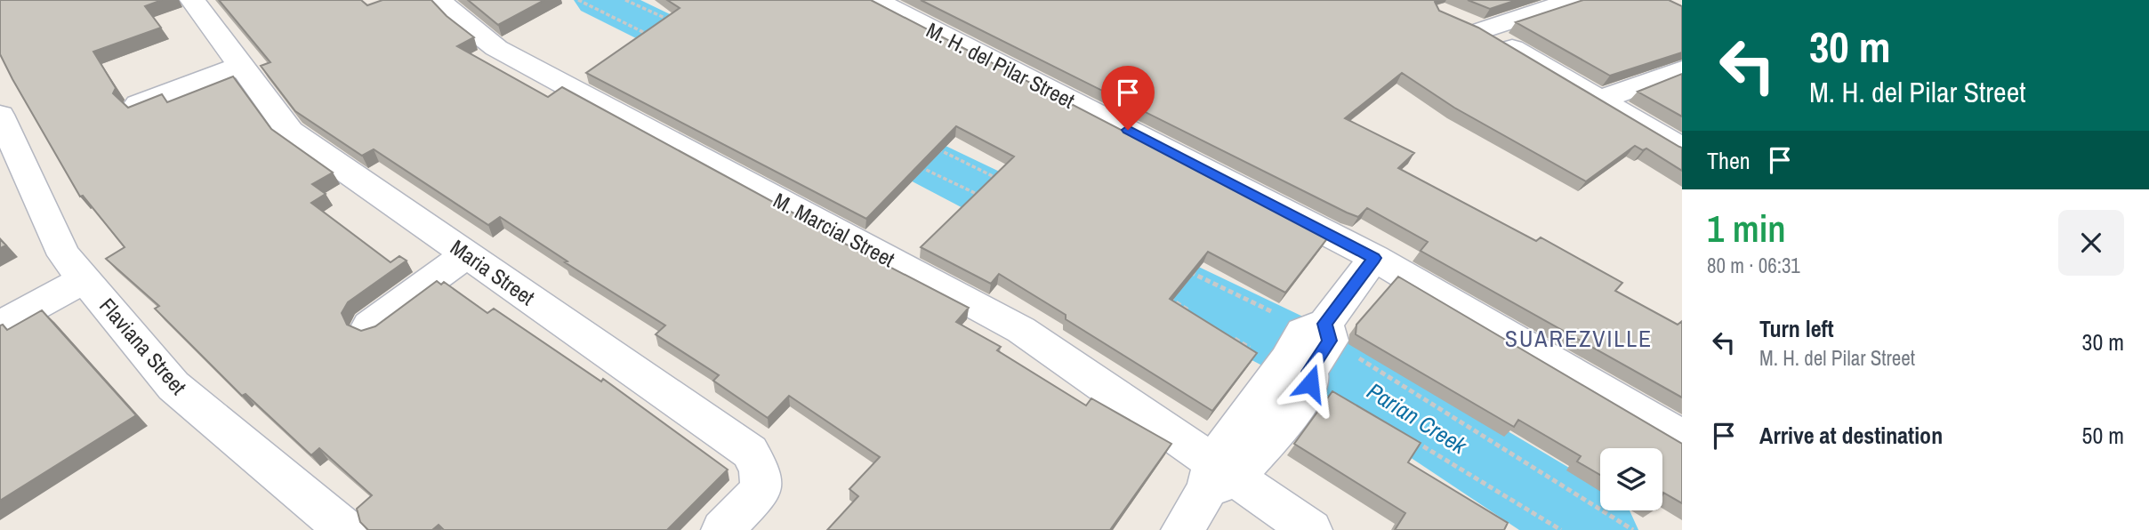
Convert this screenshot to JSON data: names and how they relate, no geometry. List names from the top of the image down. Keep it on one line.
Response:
{"streets":{"street":["M. H. del Pilar Street","M. Marcial Street","Maria Street","Flaviana Street"]},"districts":["SUAREZVILLE"],"water":["Parian Creek"],"page":{"turn":["30 m","M. H. del Pilar Street"],"then":"Then","heading":["1 min","80 m · 06:31"],"list":[{"name":"Turn left","note":"M. H. del Pilar Street","value":"30 m"},{"name":"Arrive at destination","value":"50 m"}]}}
